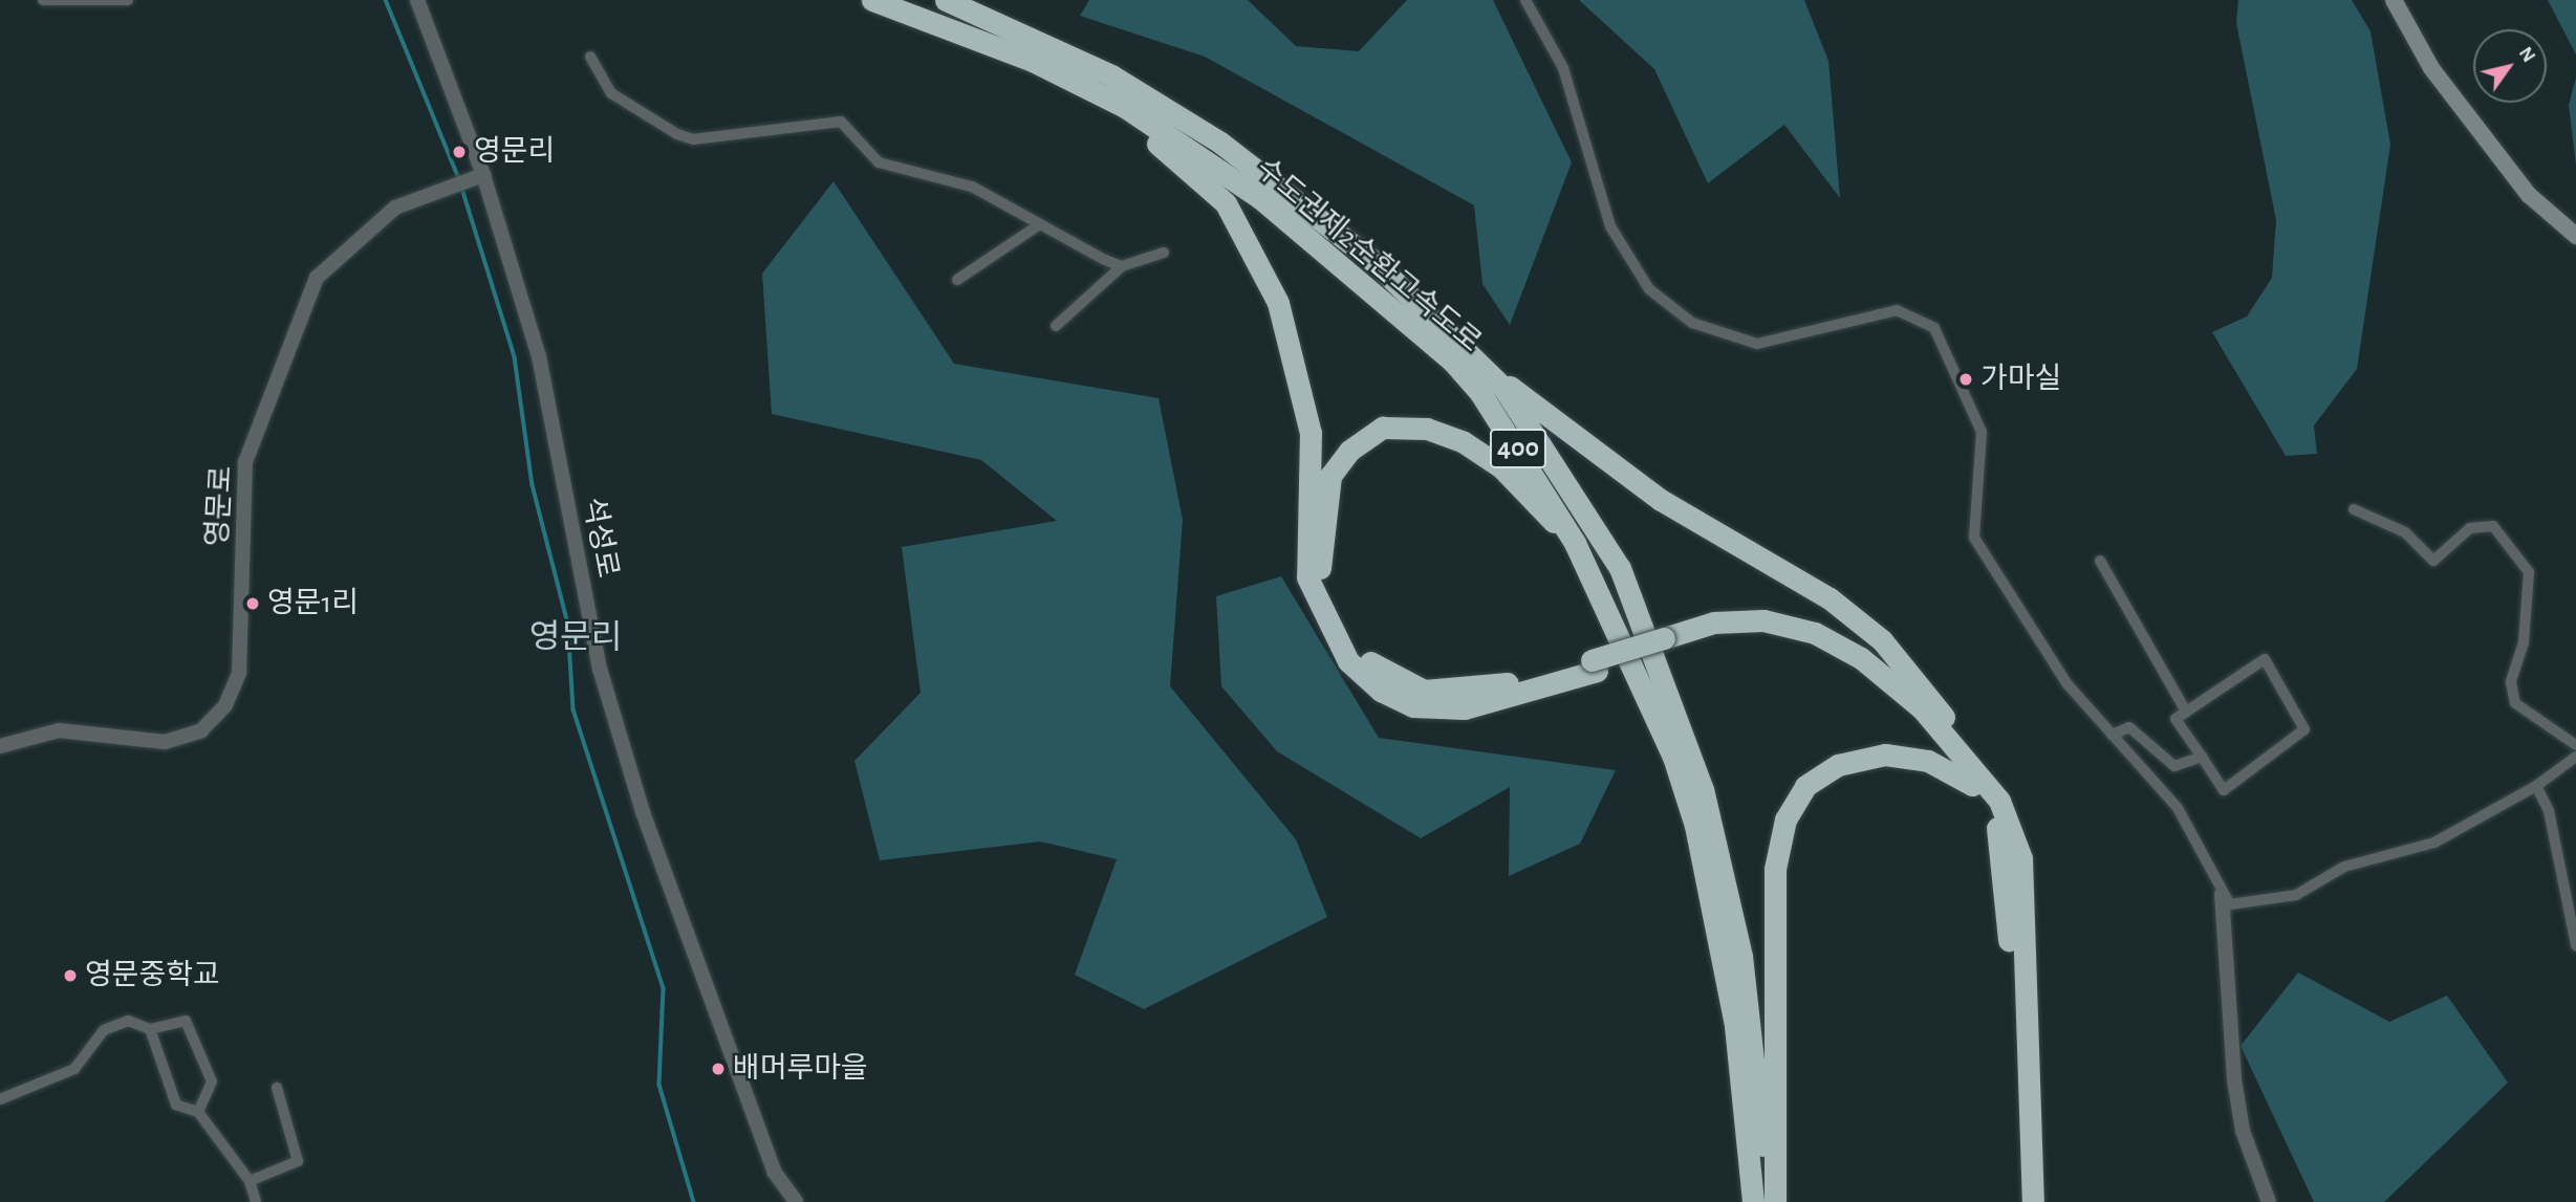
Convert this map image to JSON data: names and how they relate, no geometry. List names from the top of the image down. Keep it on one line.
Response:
{"streets":{"highway":["수도권제2순환고속도로","400"],"street":["영문로","석성로"]},"crossings":[["영문로","석성로"]],"districts":["영문리"],"places":["영문리","가마실","영문1리","영문중학교","배머루마을"],"north":"top right"}
